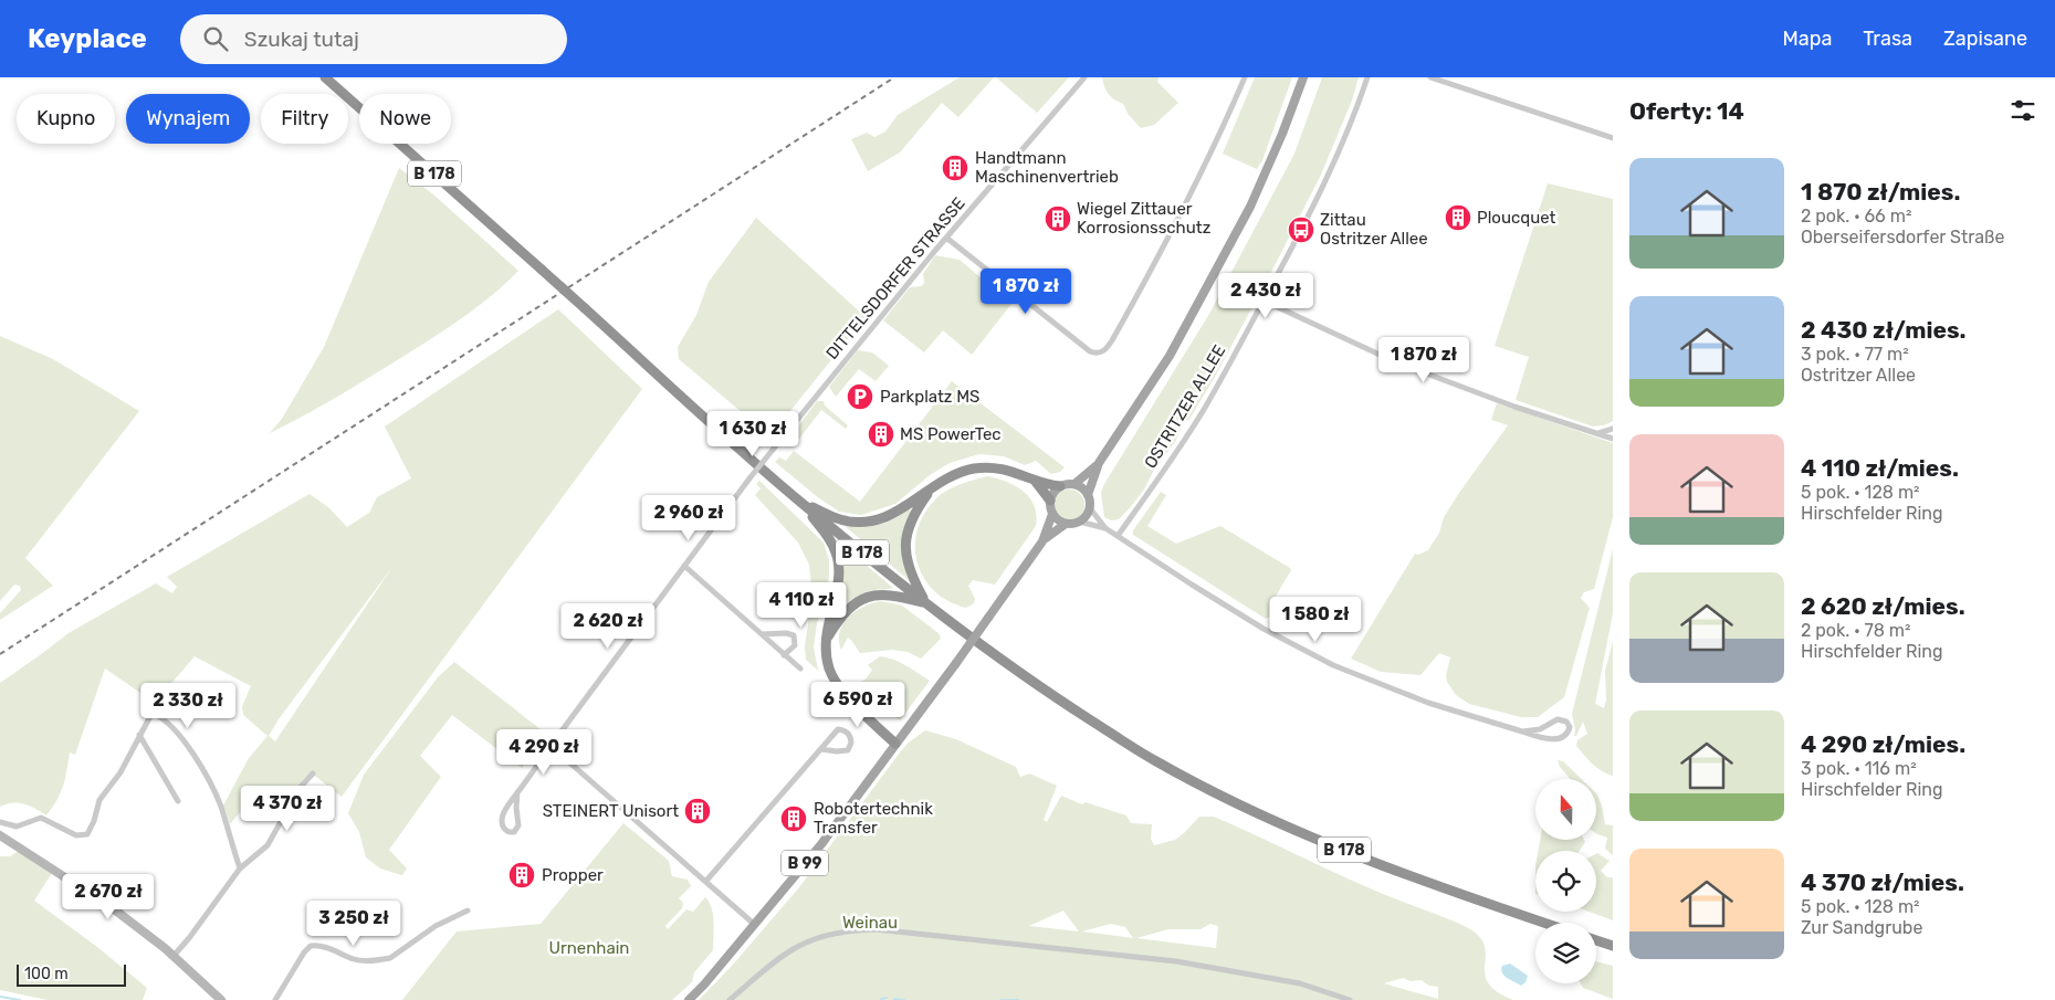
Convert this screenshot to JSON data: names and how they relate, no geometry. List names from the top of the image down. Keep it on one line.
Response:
{"streets":{"highway":["B 178"],"main road":["B 99"],"street":["DITTELSDORFER STRASSE","OSTRITZER ALLEE"]},"parks":["Weinau","Urnenhain"],"places":{"building":["Handtmann Maschinenvertrieb","Ploucquet","Wiegel Zittauer Korrosionsschutz","MS PowerTec","STEINERT Unisort","Robotertechnik Transfer","Propper"],"bus stop":["Zittau Ostritzer Allee"],"parking":["Parkplatz MS"]},"scale_bar":"100 m","north":"top","page":{"header":"Keyplace","search":"Szukaj tutaj","nav":["Mapa","Trasa","Zapisane"],"heading":"Oferty: 14","chip":["Kupno","Wynajem","Filtry","Nowe"],"list":[{"name":"1 870 zł/mies.","note":"2 pok. · 66 m² · Oberseifersdorfer Straße"},{"name":"2 430 zł/mies.","note":"3 pok. · 77 m² · Ostritzer Allee"},{"name":"4 110 zł/mies.","note":"5 pok. · 128 m² · Hirschfelder Ring"},{"name":"2 620 zł/mies.","note":"2 pok. · 78 m² · Hirschfelder Ring"},{"name":"4 290 zł/mies.","note":"3 pok. · 116 m² · Hirschfelder Ring"},{"name":"4 370 zł/mies.","note":"5 pok. · 128 m² · Zur Sandgrube"}],"price":["1 870 zł","2 430 zł","1 870 zł","1 630 zł","2 960 zł","4 110 zł","1 580 zł","2 620 zł","6 590 zł","2 330 zł","4 290 zł","4 370 zł","2 670 zł","3 250 zł"],"scale":"100 m"}}
